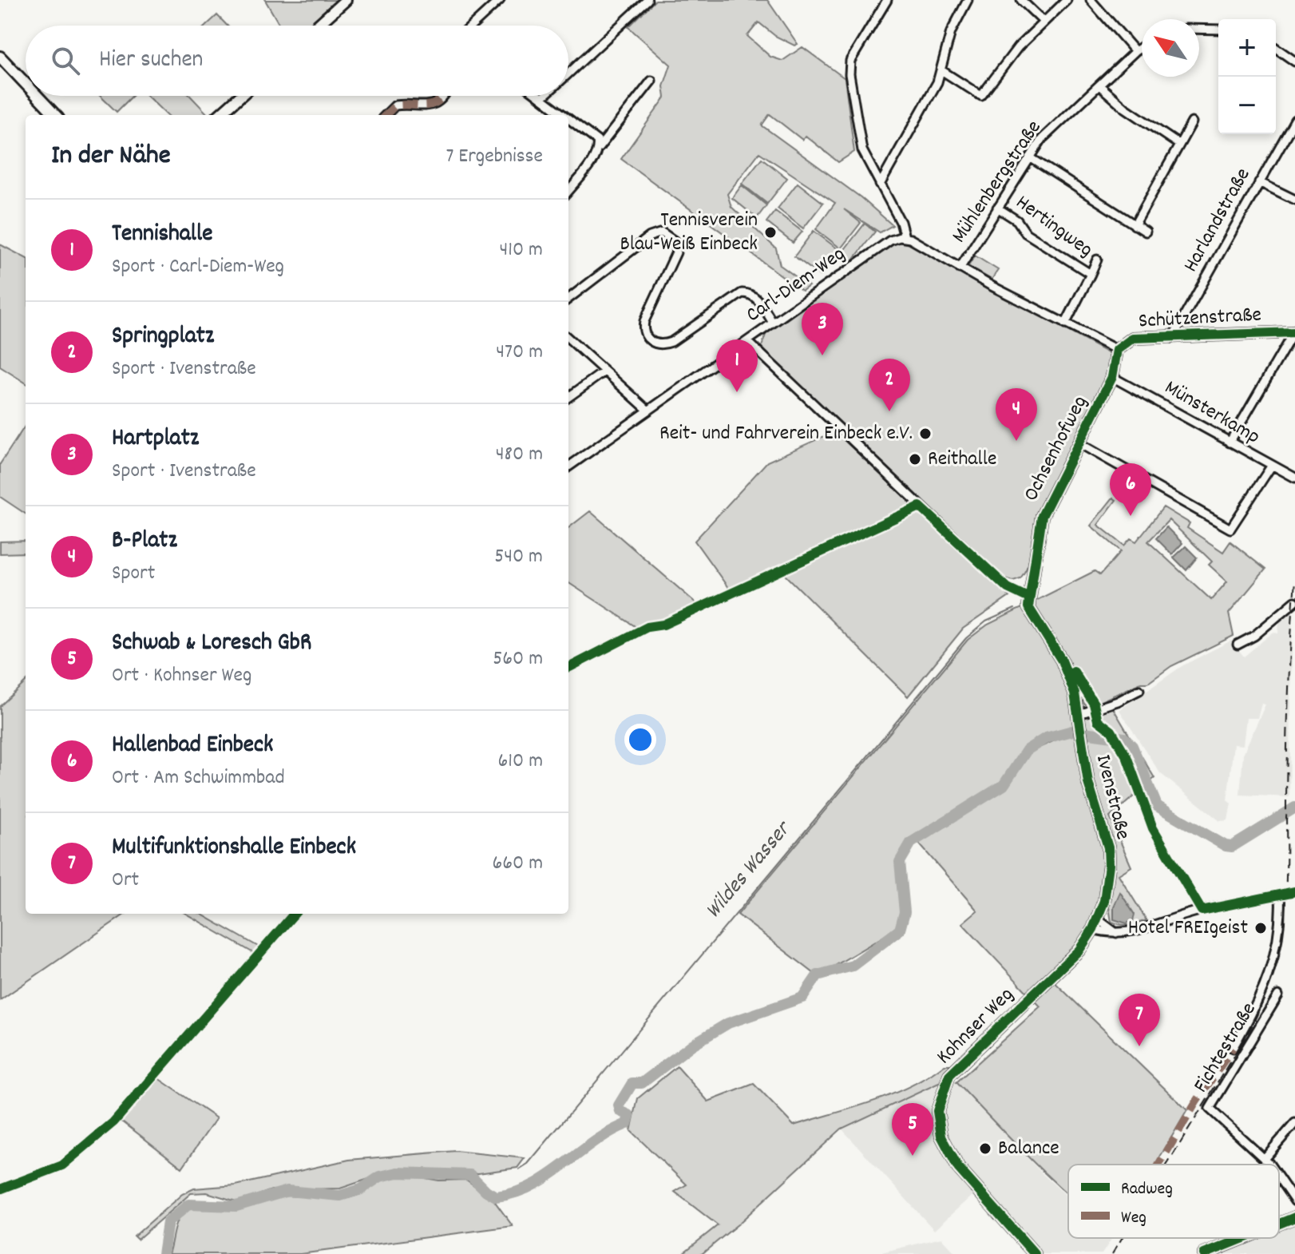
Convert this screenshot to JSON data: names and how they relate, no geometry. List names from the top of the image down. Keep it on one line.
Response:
{"streets":{"street":["Mühlenbergstraße","Harlandstraße","Hertingweg","Carl-Diem-Weg","Schützenstraße","Münsterkamp","Ochsenhofweg","Ivenstraße","Kohnser Weg","Fichtestraße"]},"crossings":[["Mühlenbergstraße","Hertingweg"],["Mühlenbergstraße","Schützenstraße"],["Harlandstraße","Schützenstraße"],["Hertingweg","Schützenstraße"],["Carl-Diem-Weg","Schützenstraße"],["Schützenstraße","Ochsenhofweg"],["Münsterkamp","Ochsenhofweg"],["Ochsenhofweg","Ivenstraße"],["Ivenstraße","Kohnser Weg"]],"water":["Wildes Wasser"],"places":["Tennisverein Blau-Weiß Einbeck","Reit- und Fahrverein Einbeck e.V.","Reithalle","Hotel FREIgeist","Balance"],"legend":["Radweg","Weg"],"north":"top left","page":{"map_buttons":["+","−"],"search":"Hier suchen","heading":["In der Nähe","7 Ergebnisse"],"list":[{"mark":"1","name":"Tennishalle","note":"Sport · Carl-Diem-Weg","value":"410 m"},{"mark":"2","name":"Springplatz","note":"Sport · Ivenstraße","value":"470 m"},{"mark":"3","name":"Hartplatz","note":"Sport · Ivenstraße","value":"480 m"},{"mark":"4","name":"B-Platz","note":"Sport","value":"540 m"},{"mark":"5","name":"Schwab & Loresch GbR","note":"Ort · Kohnser Weg","value":"560 m"},{"mark":"6","name":"Hallenbad Einbeck","note":"Ort · Am Schwimmbad","value":"610 m"},{"mark":"7","name":"Multifunktionshalle Einbeck","note":"Ort","value":"660 m"}],"pins":["3","1","2","4","6","7","5"]}}
